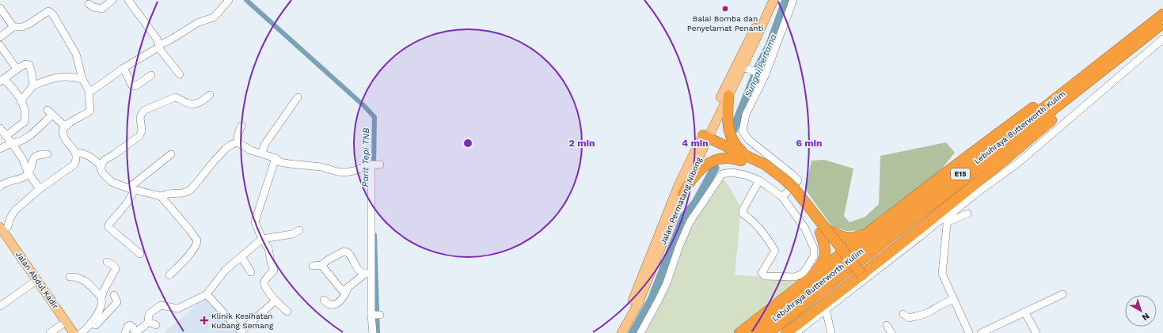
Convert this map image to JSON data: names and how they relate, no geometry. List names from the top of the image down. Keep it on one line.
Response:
{"streets":{"highway":["Lebuhraya Butterworth Kulim","E15"],"main road":["Jalan Permatang Nibong","Jalan Abdul Kadir"]},"water":["Sungai Pertama","Parit Tepi TNB"],"places":{"other":["Balai Bomba dan Penyelamat Penanti"],"health":["Klinik Kesihatan Kubang Semang"]},"north":"bottom right","rings":["2 min","4 min","6 min"]}
